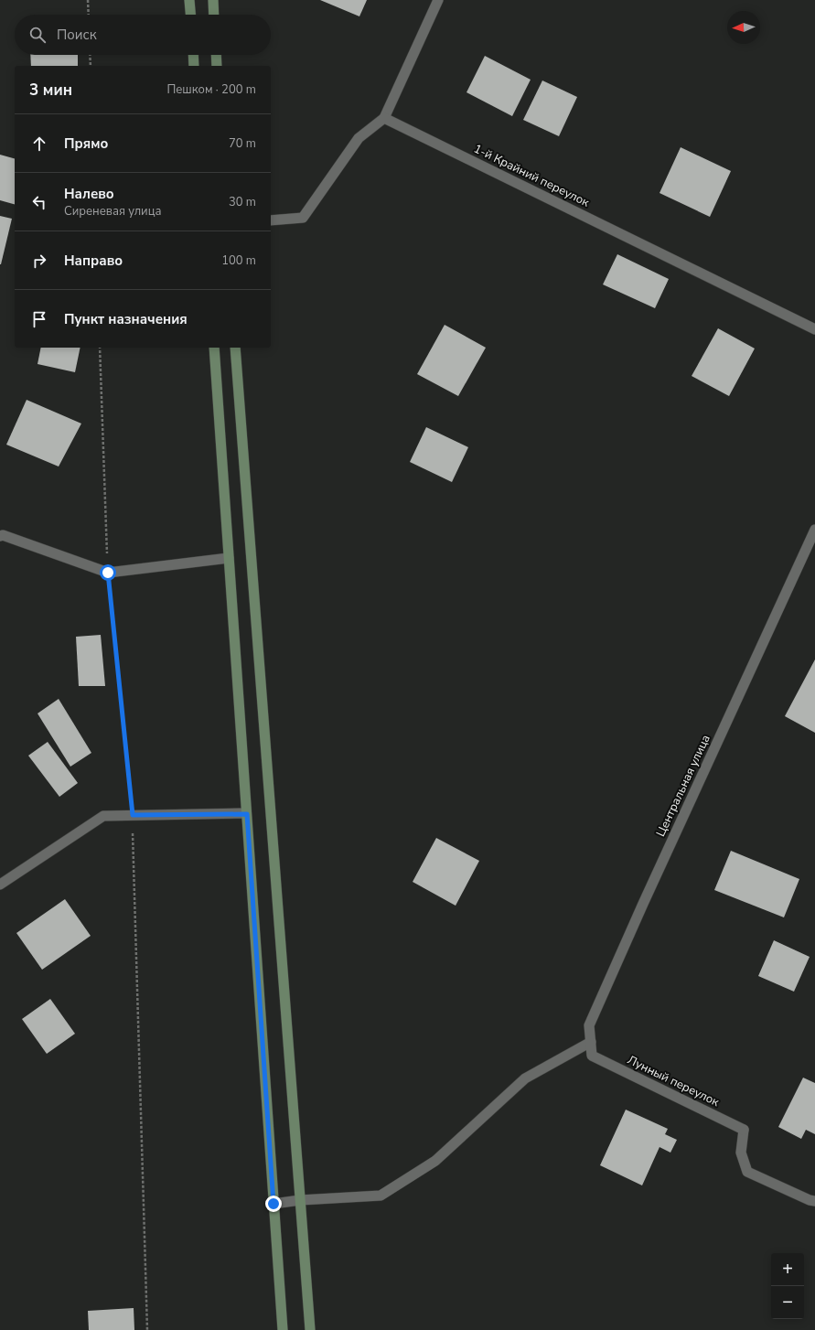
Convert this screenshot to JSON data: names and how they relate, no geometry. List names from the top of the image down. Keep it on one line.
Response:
{"streets":{"street":["1-й Крайний переулок","Центральная улица","Лунный переулок"]},"crossings":[["Центральная улица","Лунный переулок"]],"north":"left","page":{"search":"Поиск","heading":["3 мин","Пешком · 200 m"],"list":[["Прямо","70 m"],["Налево","Сиреневая улица","30 m"],["Направо","100 m"],"Пункт назначения"],"map_buttons":["+","−"]}}
